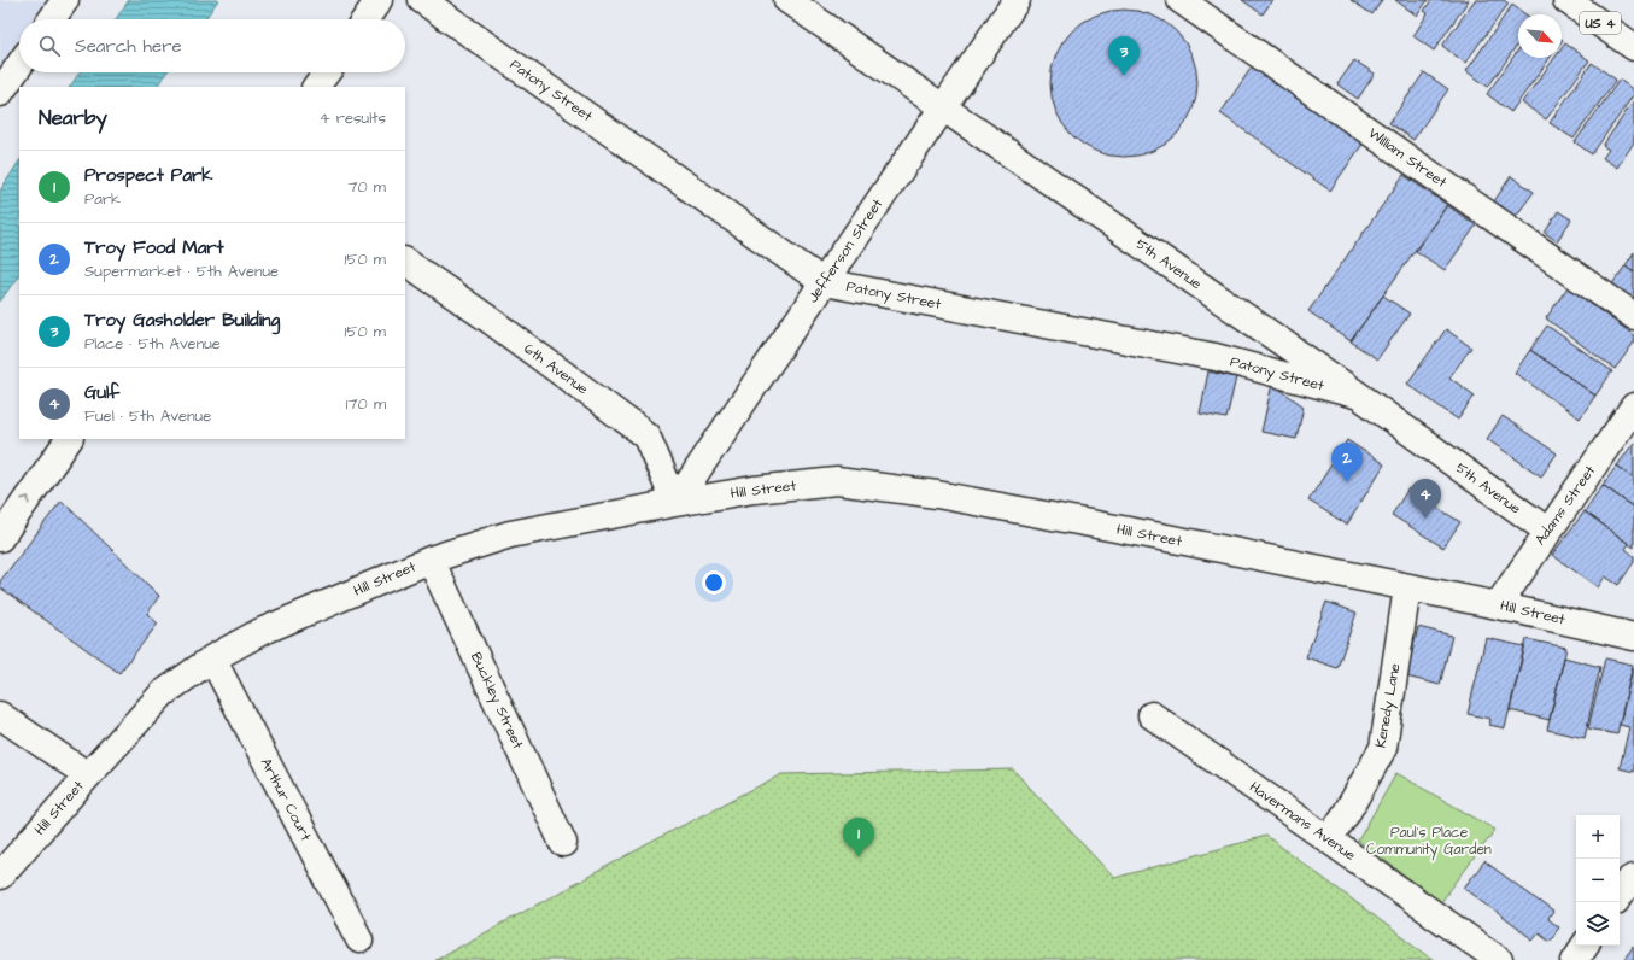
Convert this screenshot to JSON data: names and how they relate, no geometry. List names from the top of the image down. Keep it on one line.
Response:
{"streets":{"street":["US 4","Patony Street","William Street","Jefferson Street","5th Avenue","6th Avenue","Hill Street","Adams Street","Buckley Street","Kenedy Lane","Arthur Court","Havermans Avenue"]},"crossings":[["Patony Street","Jefferson Street"],["Patony Street","5th Avenue"],["Jefferson Street","5th Avenue"],["Jefferson Street","6th Avenue"],["Jefferson Street","Hill Street"],["5th Avenue","Adams Street"],["6th Avenue","Hill Street"],["Hill Street","Adams Street"],["Hill Street","Buckley Street"],["Hill Street","Kenedy Lane"],["Hill Street","Arthur Court"],["Kenedy Lane","Havermans Avenue"]],"parks":["Paul's Place Community Garden"],"north":"bottom right","page":{"search":"Search here","pins":["3","2","4","1"],"heading":["Nearby","4 results"],"list":[{"mark":"1","name":"Prospect Park","note":"Park","value":"70 m"},{"mark":"2","name":"Troy Food Mart","note":"Supermarket · 5th Avenue","value":"150 m"},{"mark":"3","name":"Troy Gasholder Building","note":"Place · 5th Avenue","value":"150 m"},{"mark":"4","name":"Gulf","note":"Fuel · 5th Avenue","value":"170 m"}],"map_buttons":["+","−"]}}
